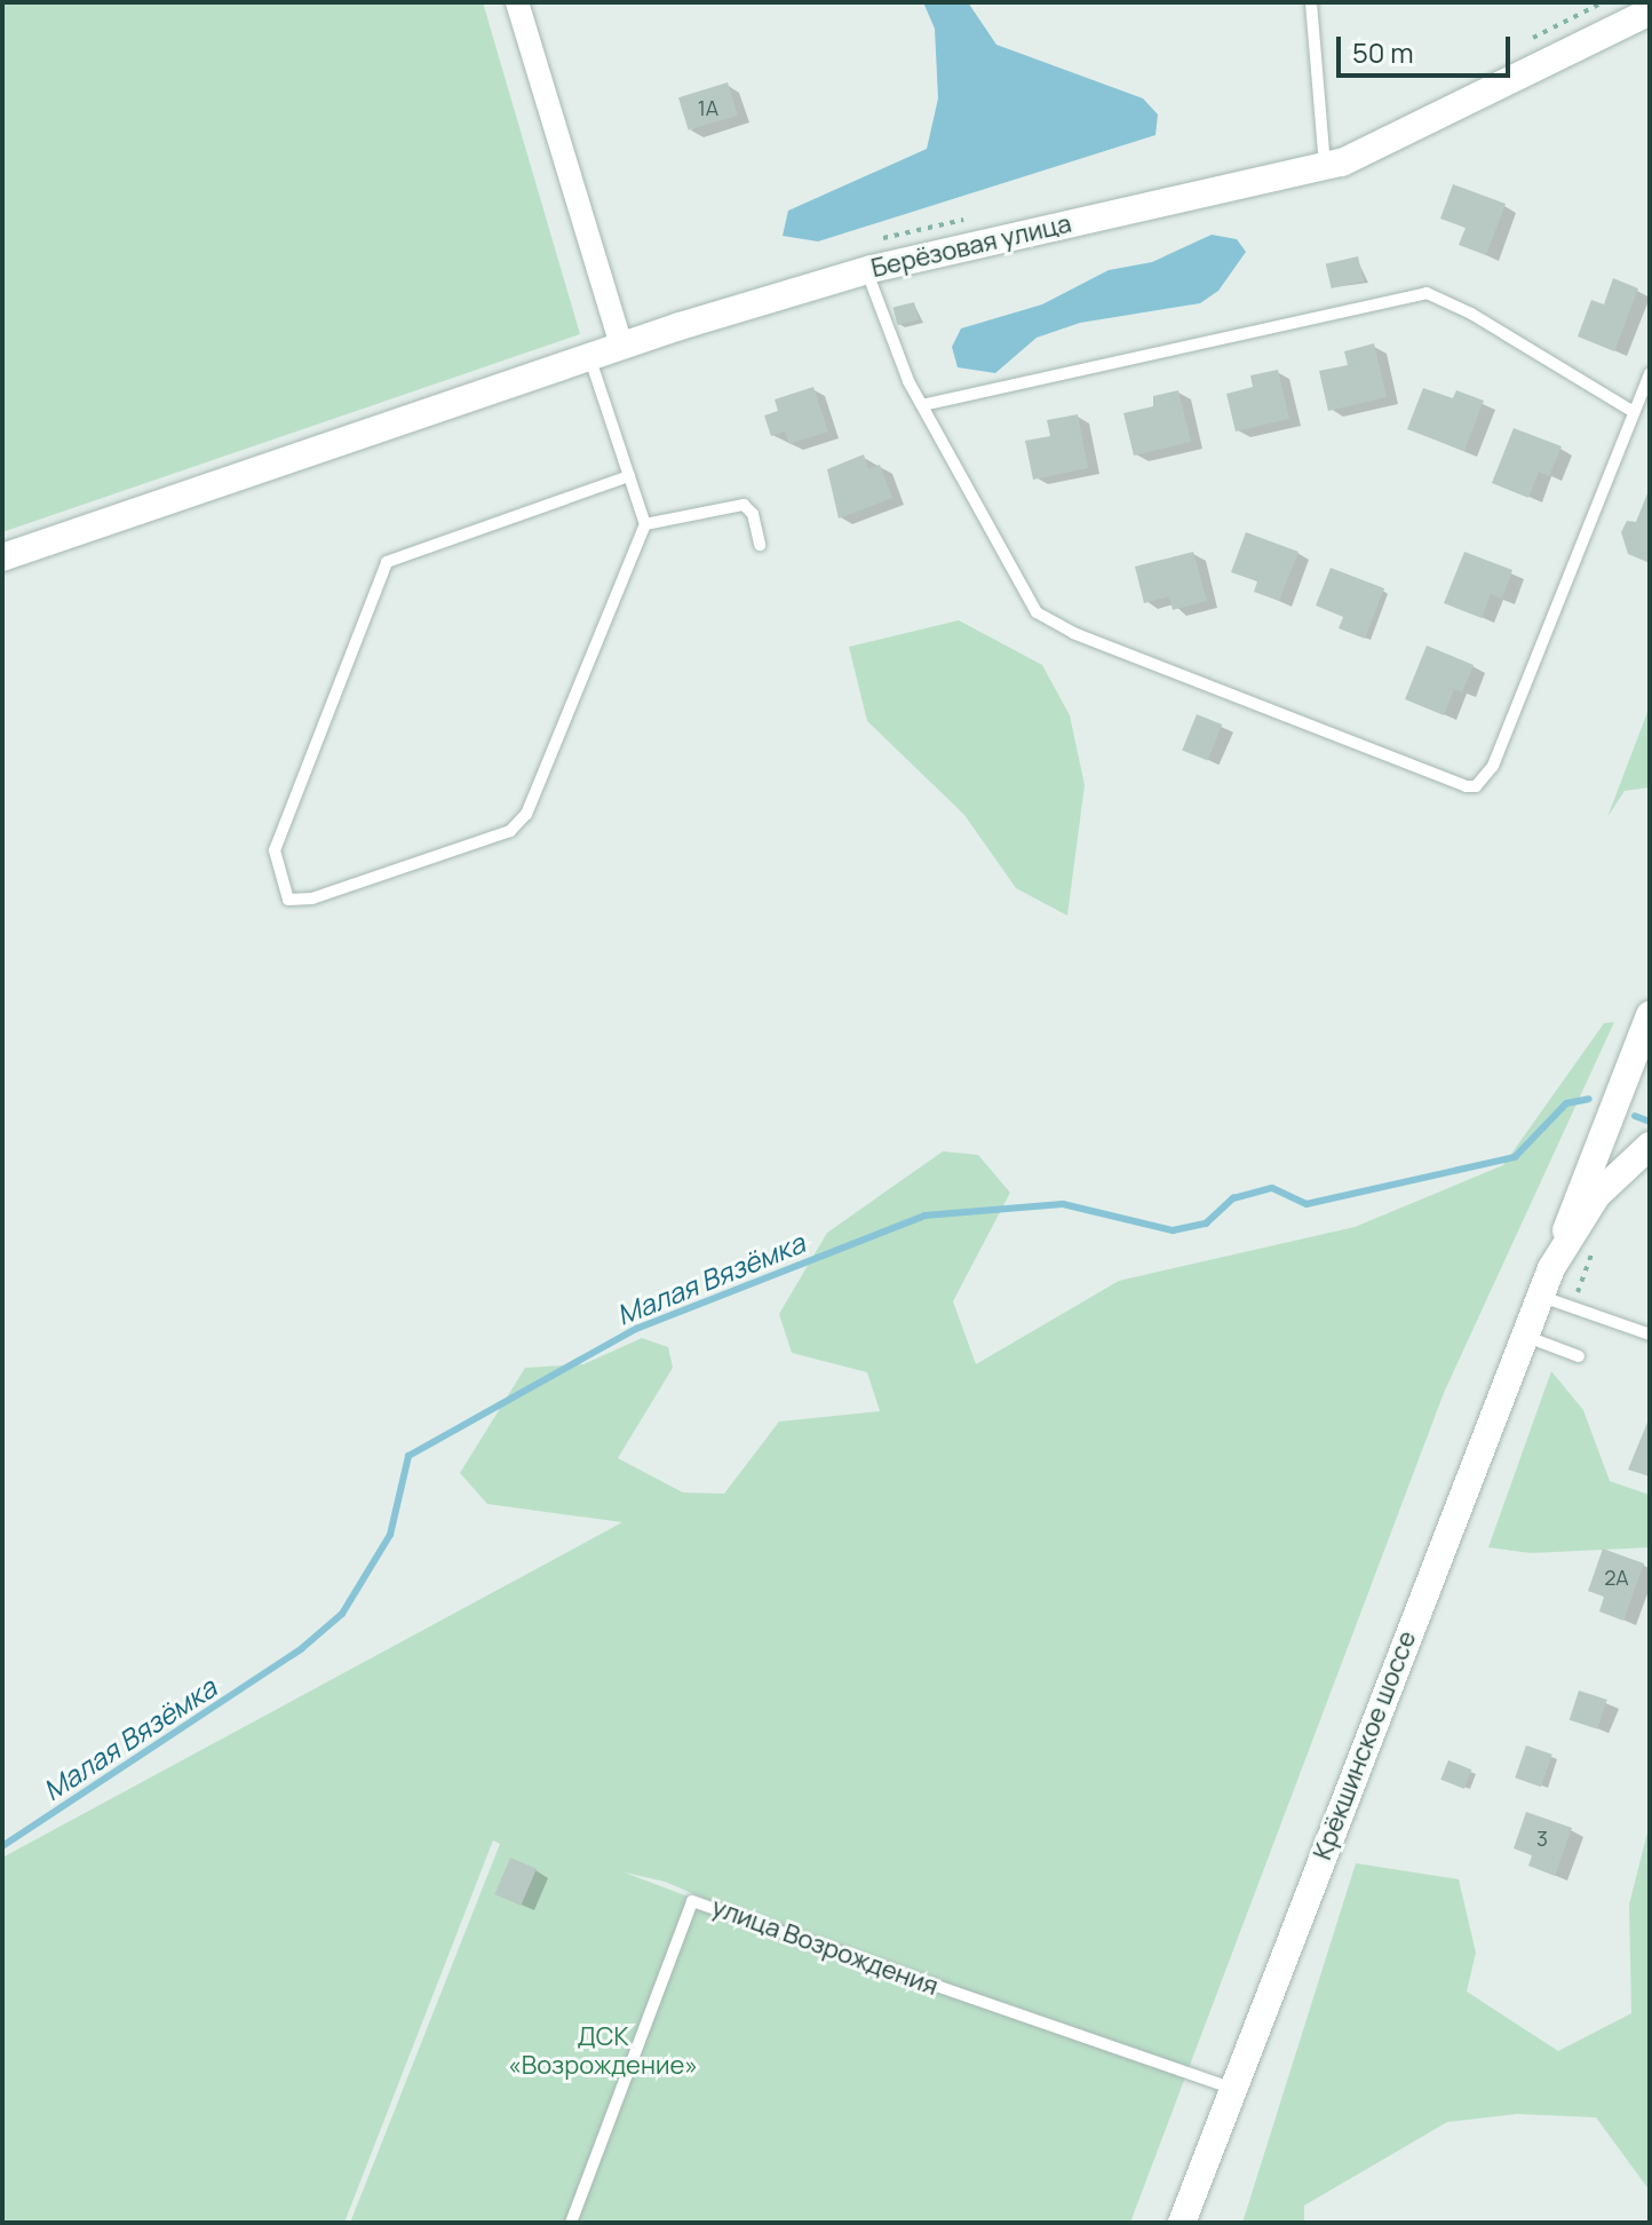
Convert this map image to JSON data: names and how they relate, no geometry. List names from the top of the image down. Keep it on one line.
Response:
{"streets":{"street":["Берёзовая улица","Крёкшинское шоссе"],"lane":["улица Возрождения"]},"crossings":[["Крёкшинское шоссе","улица Возрождения"]],"water":["Малая Вязёмка"],"parks":["ДСК «Возрождение»"],"house_numbers":["1А","2А","3"],"scale_bar":"50 m"}
